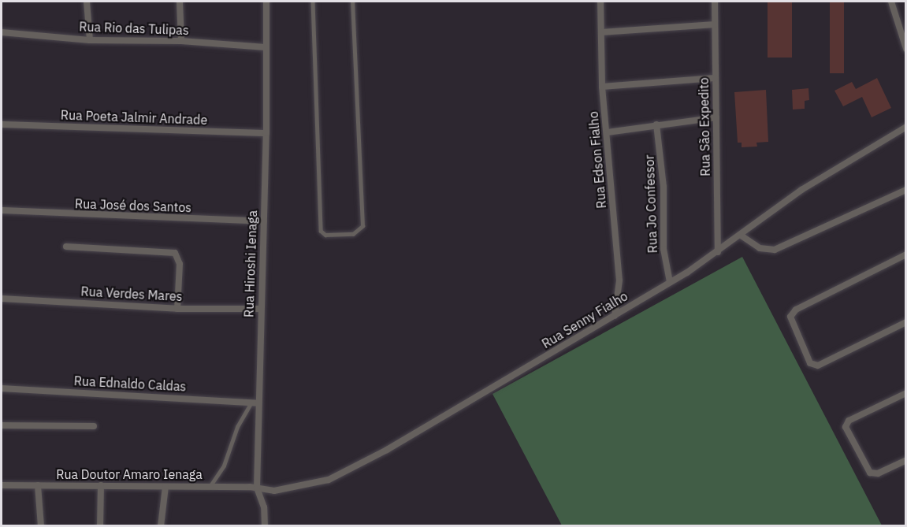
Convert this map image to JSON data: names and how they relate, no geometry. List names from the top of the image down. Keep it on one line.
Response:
{"streets":{"street":["Rua Rio das Tulipas","Rua Poeta Jalmir Andrade","Rua São Expedito","Rua Edson Fialho","Rua Jo Confessor","Rua José dos Santos","Rua Hiroshi Ienaga","Rua Verdes Mares","Rua Senny Fialho","Rua Ednaldo Caldas","Rua Doutor Amaro Ienaga"]},"crossings":[["Rua Rio das Tulipas","Rua Hiroshi Ienaga"],["Rua Poeta Jalmir Andrade","Rua Hiroshi Ienaga"],["Rua São Expedito","Rua Senny Fialho"],["Rua Edson Fialho","Rua Senny Fialho"],["Rua Jo Confessor","Rua Senny Fialho"],["Rua José dos Santos","Rua Hiroshi Ienaga"],["Rua Hiroshi Ienaga","Rua Verdes Mares"],["Rua Hiroshi Ienaga","Rua Senny Fialho"],["Rua Hiroshi Ienaga","Rua Ednaldo Caldas"],["Rua Hiroshi Ienaga","Rua Doutor Amaro Ienaga"],["Rua Senny Fialho","Rua Doutor Amaro Ienaga"]]}
